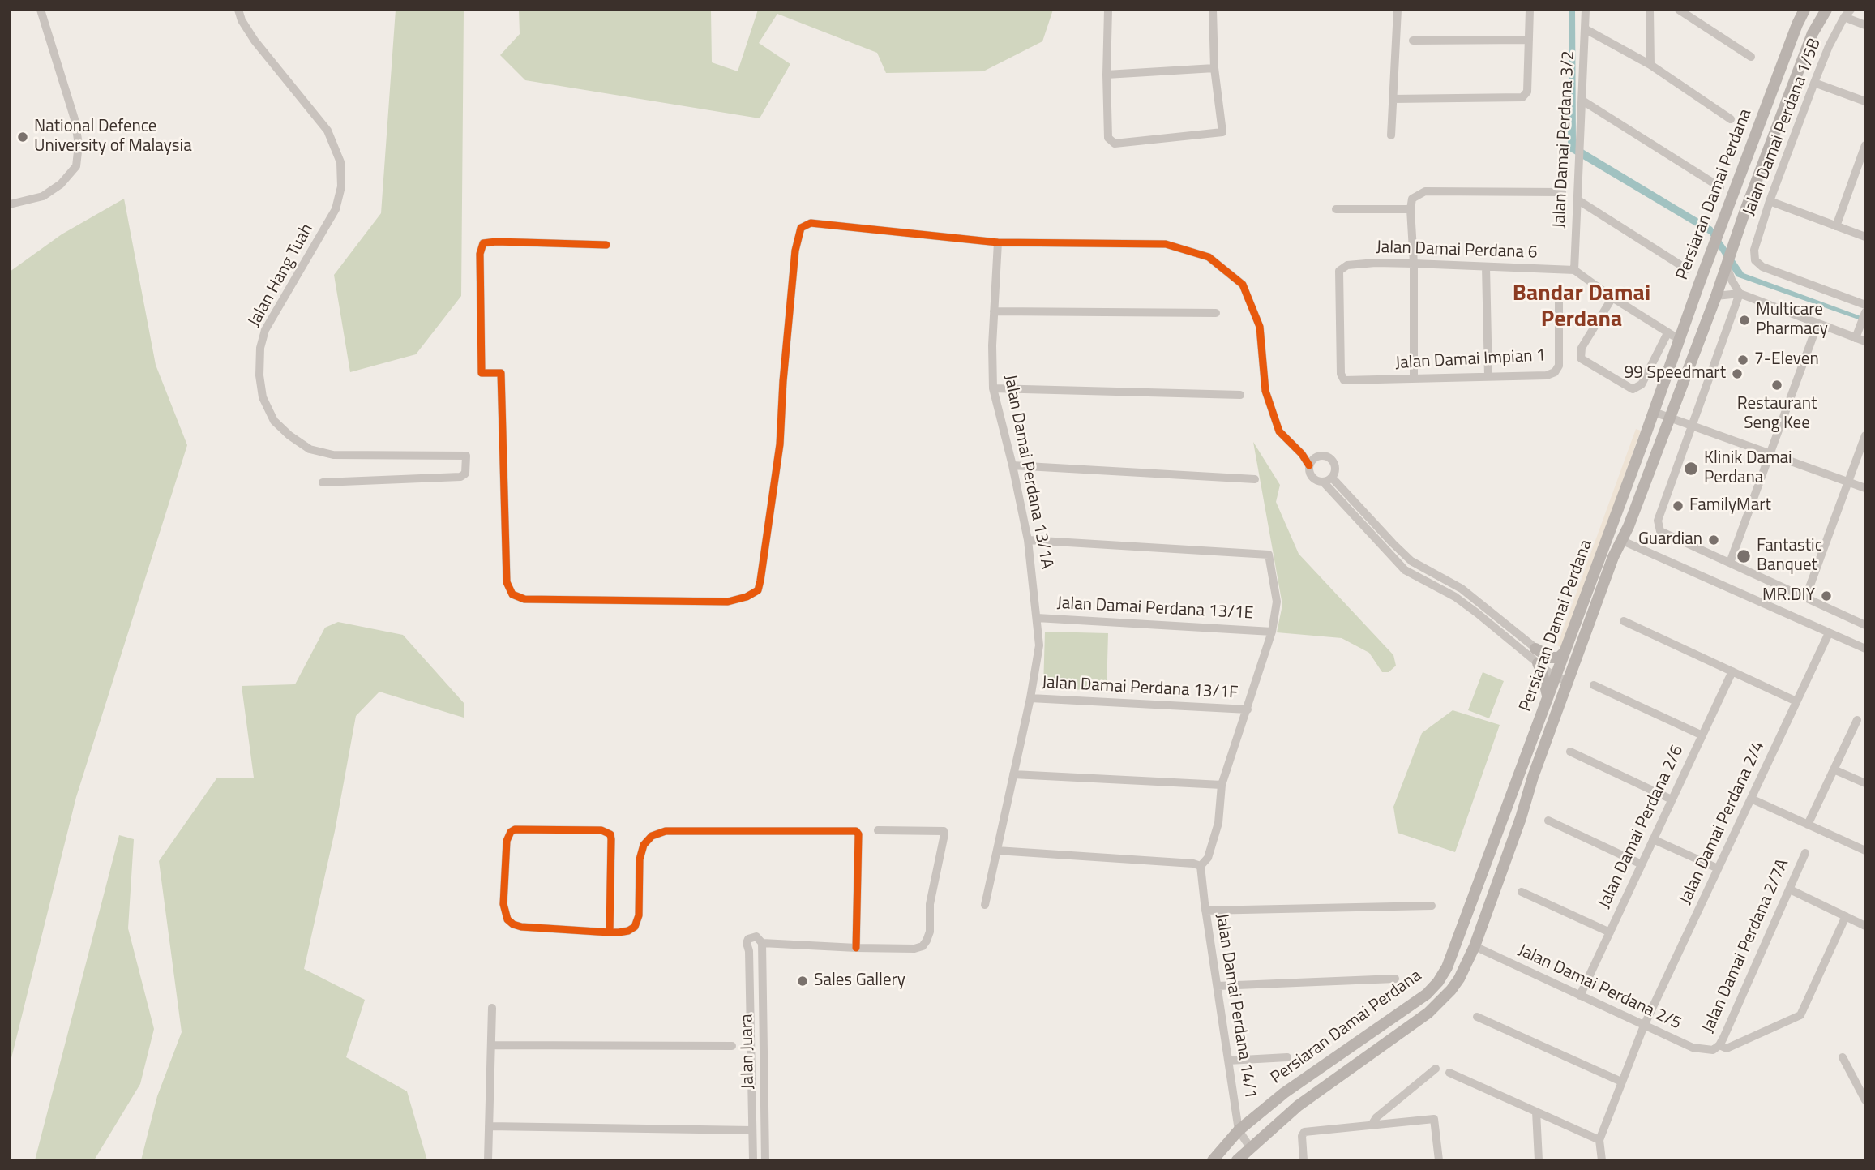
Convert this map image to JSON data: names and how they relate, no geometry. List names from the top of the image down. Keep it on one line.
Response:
{"streets":{"main road":["Persiaran Damai Perdana"],"street":["Jalan Damai Perdana 1/5B","Jalan Damai Perdana 3/2","Jalan Damai Perdana 6","Jalan Hang Tuah","Jalan Damai Impian 1","Jalan Damai Perdana 13/1A","Jalan Damai Perdana 13/1E","Jalan Damai Perdana 13/1F","Jalan Damai Perdana 2/4","Jalan Damai Perdana 2/6","Jalan Damai Perdana 2/7A","Jalan Damai Perdana 2/5","Jalan Damai Perdana 14/1","Jalan Juara"]},"crossings":[["Jalan Damai Perdana 3/2","Jalan Damai Perdana 6"],["Persiaran Damai Perdana","Jalan Damai Perdana 2/5"],["Persiaran Damai Perdana","Jalan Damai Perdana 14/1"],["Jalan Damai Perdana 6","Jalan Damai Impian 1"],["Jalan Damai Perdana 13/1A","Jalan Damai Perdana 13/1E"],["Jalan Damai Perdana 13/1A","Jalan Damai Perdana 13/1F"],["Jalan Damai Perdana 2/4","Jalan Damai Perdana 2/5"],["Jalan Damai Perdana 2/6","Jalan Damai Perdana 2/5"],["Jalan Damai Perdana 2/7A","Jalan Damai Perdana 2/5"]],"districts":["Bandar Damai Perdana"],"places":["National Defence University of Malaysia","Multicare Pharmacy","7-Eleven","99 Speedmart","Restaurant Seng Kee","Klinik Damai Perdana","FamilyMart","Guardian","Fantastic Banquet","MR.DIY","Sales Gallery"]}
